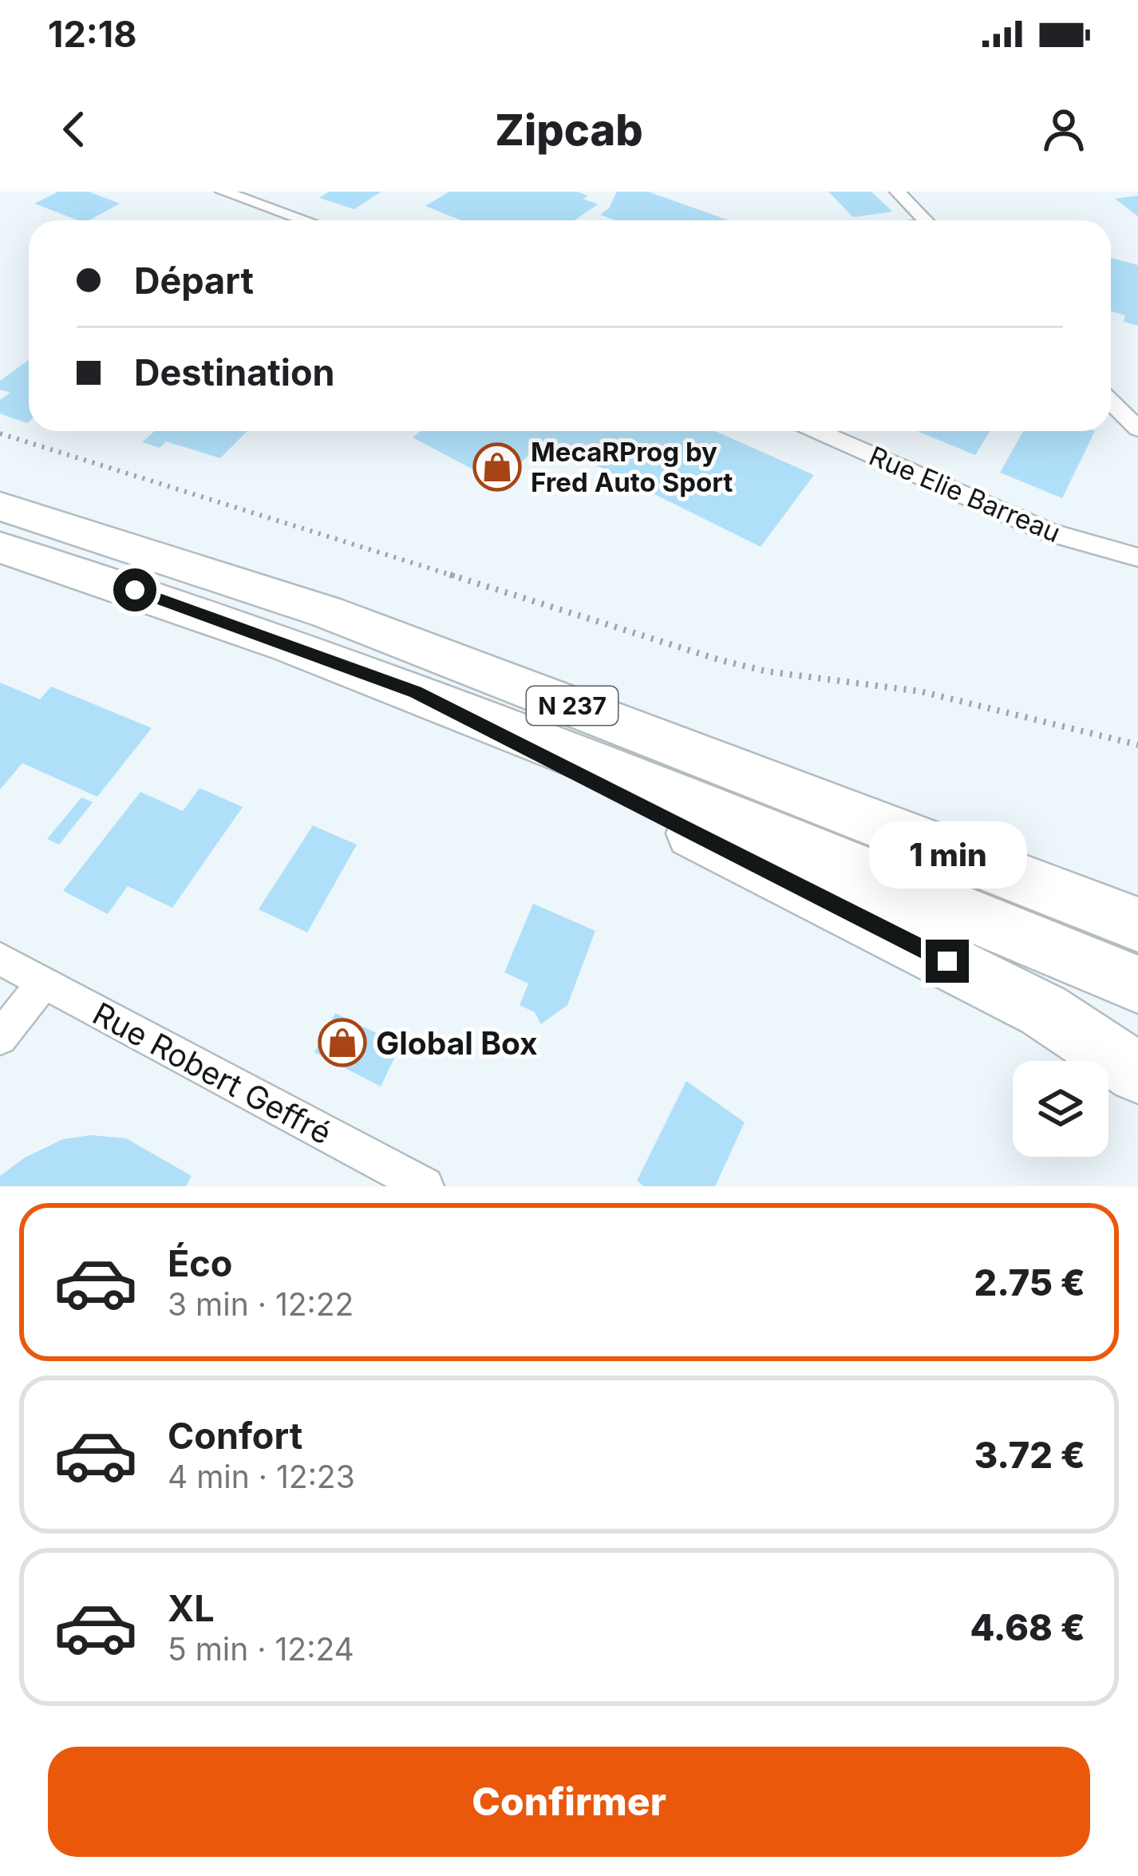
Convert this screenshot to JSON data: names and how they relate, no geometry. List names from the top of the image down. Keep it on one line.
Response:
{"streets":{"highway":["N 237"],"street":["Rue Elie Barreau","Rue Robert Geffré"]},"places":{"shop":["MecaRProg by Fred Auto Sport","Global Box"]},"page":{"status":"12:18","header":"Zipcab","banner":["Départ","Destination"],"bubble":"1 min","list":[{"name":"Éco","note":"3 min · 12:22","value":"2.75 €"},{"name":"Confort","note":"4 min · 12:23","value":"3.72 €"},{"name":"XL","note":"5 min · 12:24","value":"4.68 €"}],"buttons":"Confirmer"}}
